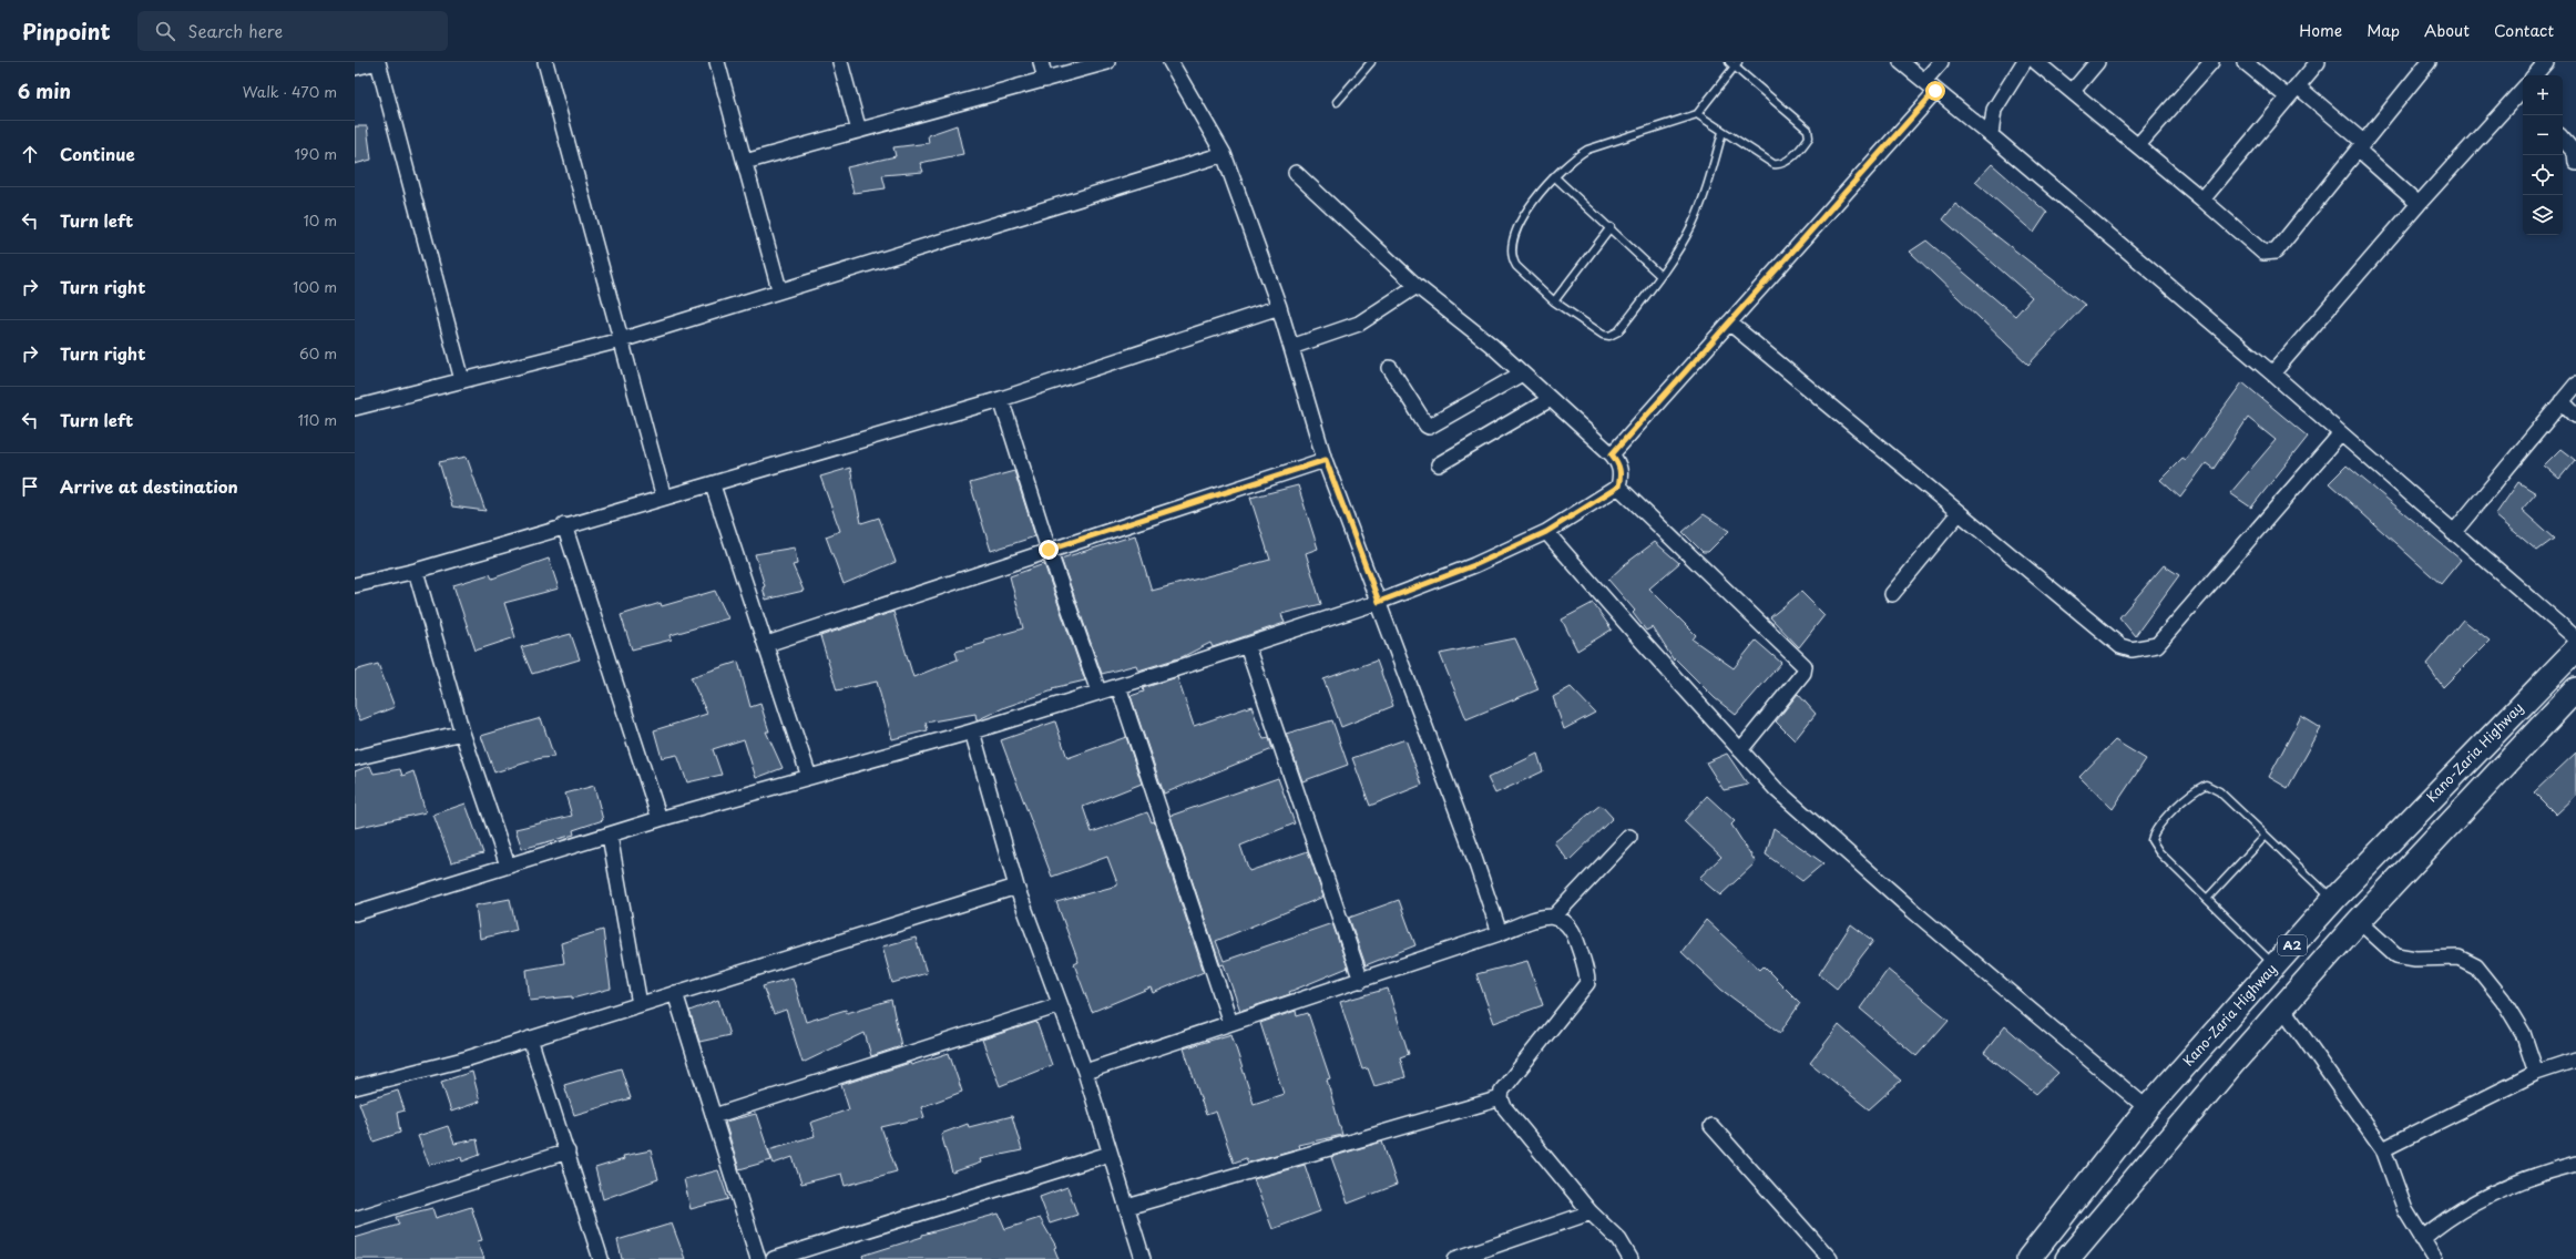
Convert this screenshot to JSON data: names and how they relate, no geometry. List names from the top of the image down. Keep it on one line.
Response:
{"streets":{"highway":["Kano-Zaria Highway","A2"]},"page":{"header":"Pinpoint","search":"Search here","nav":["Home","Map","About","Contact"],"heading":["6 min","Walk · 470 m"],"map_buttons":["+","−"],"list":[["Continue","190 m"],["Turn left","10 m"],["Turn right","100 m"],["Turn right","60 m"],["Turn left","110 m"],"Arrive at destination"]}}
